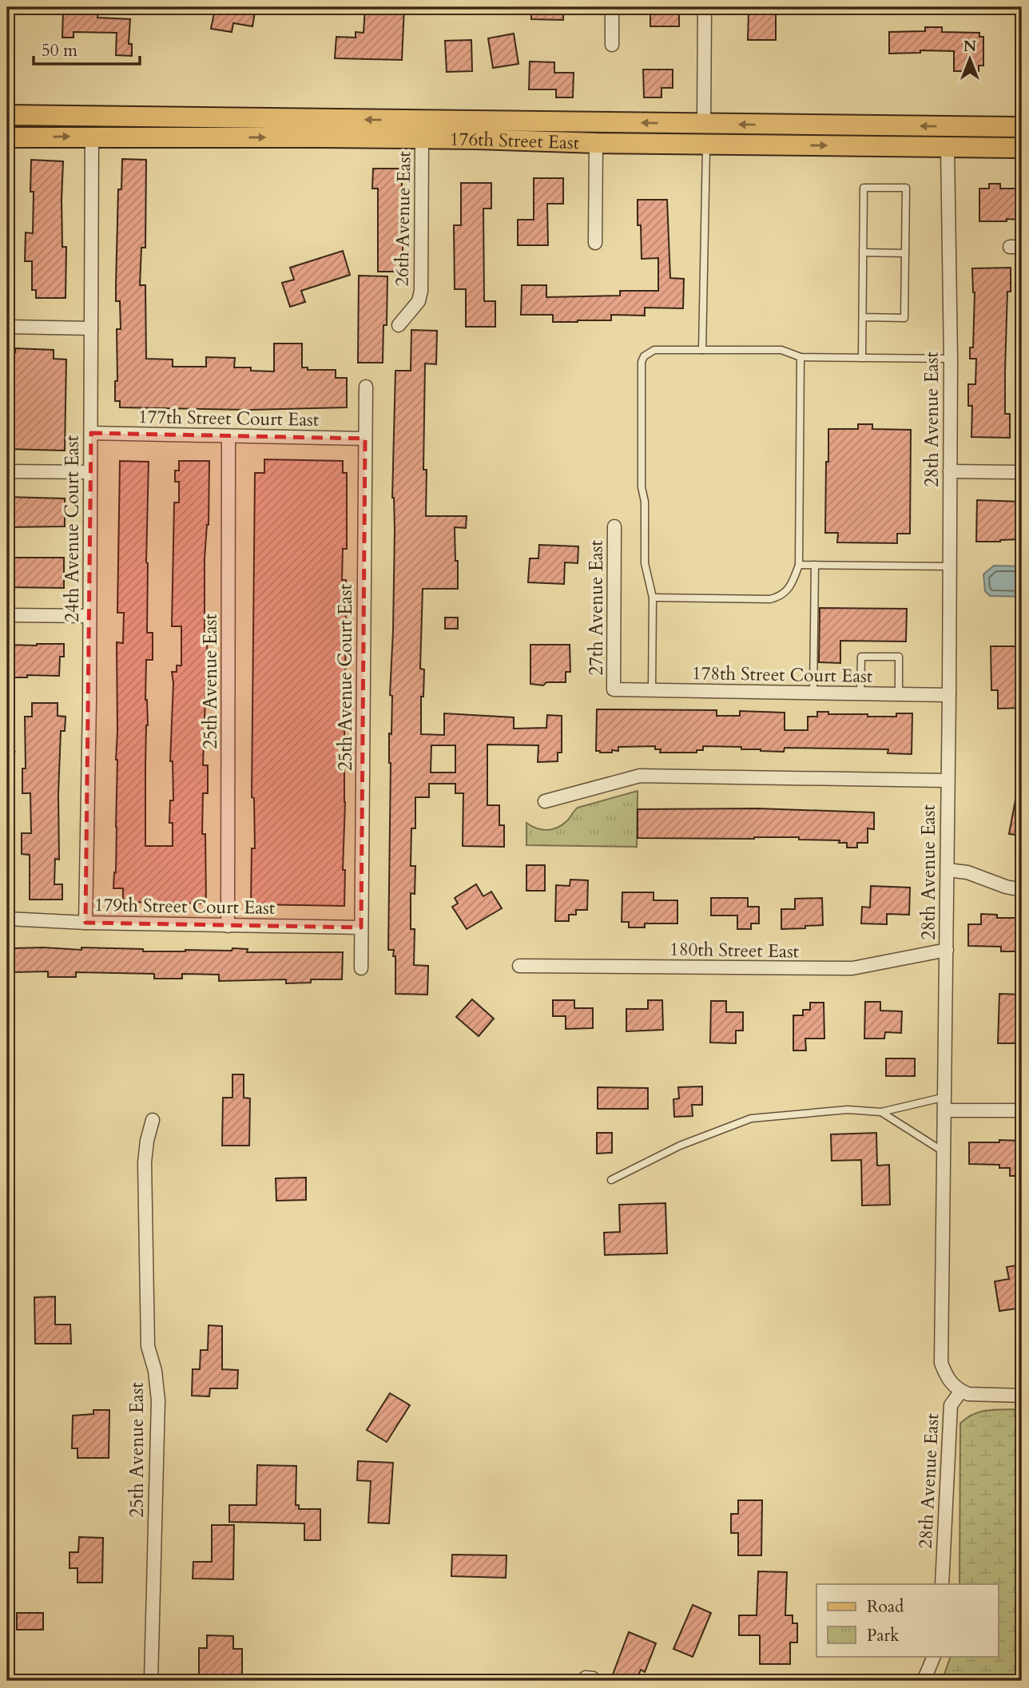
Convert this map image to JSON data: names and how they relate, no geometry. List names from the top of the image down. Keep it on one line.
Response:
{"streets":{"main road":["176th Street East"],"street":["26th Avenue East","177th Street Court East","28th Avenue East","24th Avenue Court East","27th Avenue East","178th Street Court East","25th Avenue Court East","25th Avenue East","179th Street Court East","180th Street East"]},"crossings":[["176th Street East","26th Avenue East"],["176th Street East","28th Avenue East"],["176th Street East","24th Avenue Court East"],["177th Street Court East","24th Avenue Court East"],["177th Street Court East","25th Avenue Court East"],["177th Street Court East","25th Avenue East"],["28th Avenue East","178th Street Court East"],["28th Avenue East","180th Street East"],["24th Avenue Court East","179th Street Court East"],["27th Avenue East","178th Street Court East"],["25th Avenue Court East","179th Street Court East"],["25th Avenue East","179th Street Court East"]],"legend":["Road","Park"],"scale_bar":"50 m","north":"top"}
